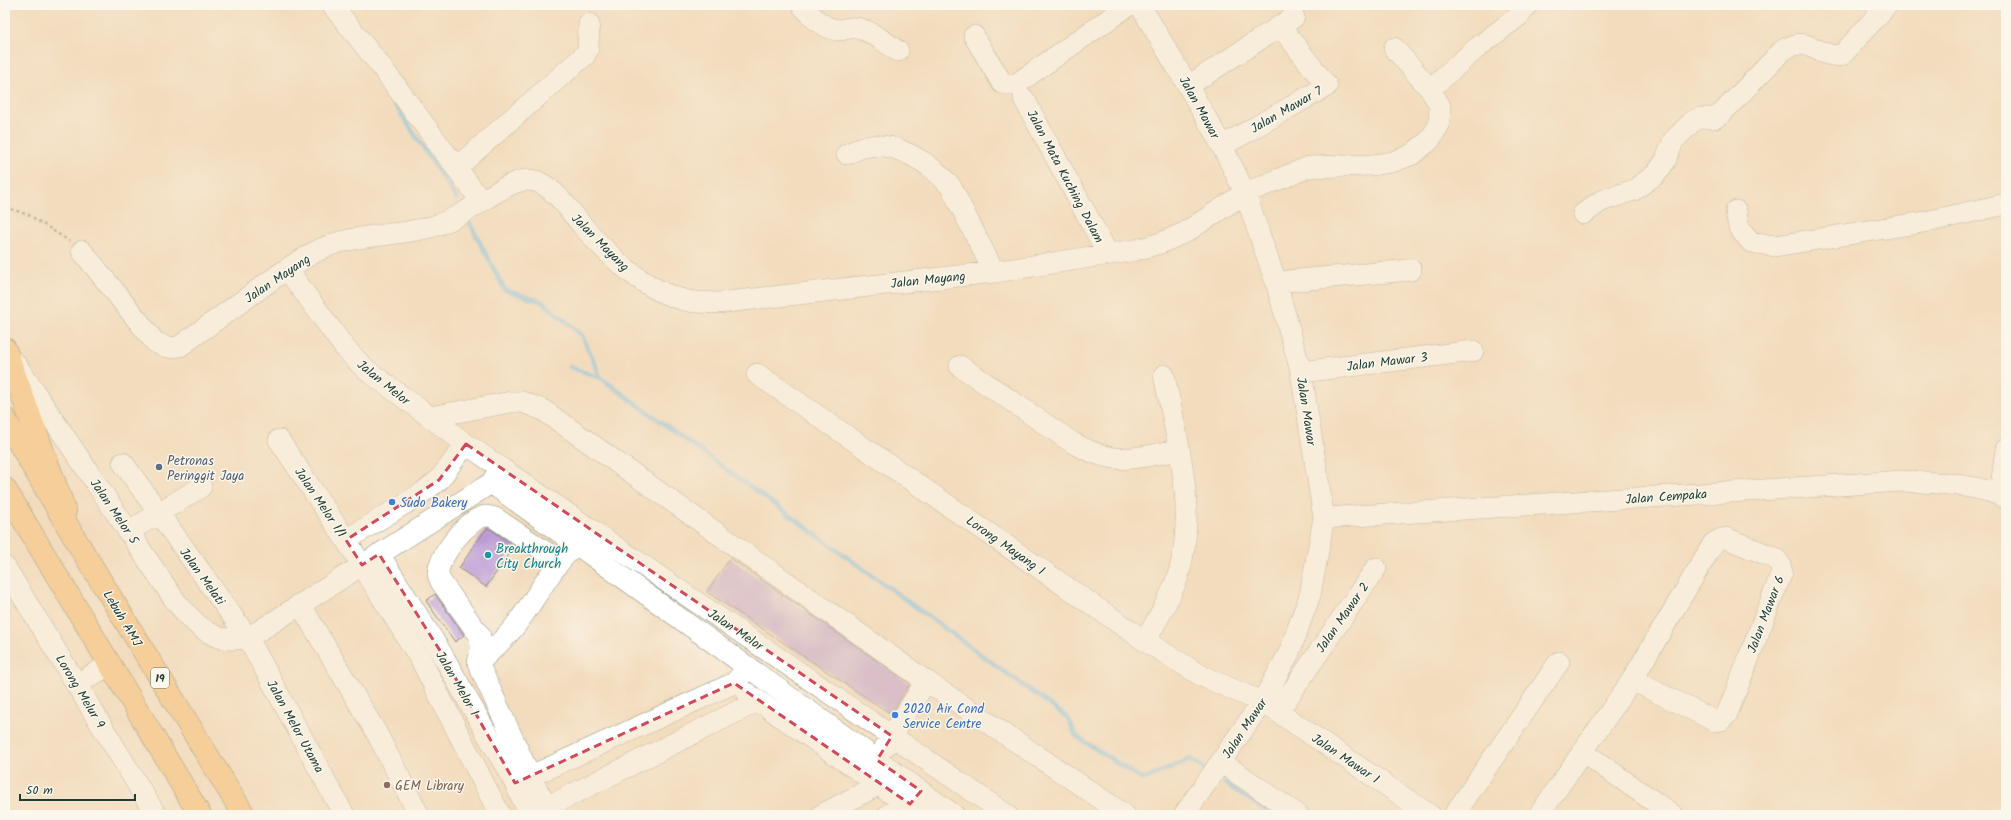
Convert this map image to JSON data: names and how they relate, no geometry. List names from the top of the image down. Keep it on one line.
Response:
{"streets":{"main road":["Lebuh AMJ","19"],"street":["Jalan Mawar","Jalan Mawar 7","Jalan Mata Kuching Dalam","Jalan Mayang","Jalan Mawar 3","Jalan Melor","Jalan Cempaka","Jalan Melor 1/1","Jalan Melor 5","Lorong Mayang 1","Jalan Melati","Jalan Mawar 6","Jalan Mawar 2","Jalan Melor 1","Lorong Melur 9","Jalan Melor Utama","Jalan Mawar 1"]},"crossings":[["Jalan Mawar","Jalan Mawar 7"],["Jalan Mawar","Jalan Mayang"],["Jalan Mawar","Jalan Mawar 3"],["Jalan Mawar","Jalan Cempaka"],["Jalan Mawar","Lorong Mayang 1"],["Jalan Mawar","Jalan Mawar 2"],["Jalan Mawar","Jalan Mawar 1"],["Jalan Mata Kuching Dalam","Jalan Mayang"],["Jalan Mayang","Jalan Melor"],["Jalan Melor 1/1","Jalan Melor 1"],["Jalan Melor 5","Jalan Melati"],["Jalan Melor 5","Jalan Melor Utama"],["Lorong Mayang 1","Jalan Mawar 2"],["Lorong Mayang 1","Jalan Mawar 1"],["Jalan Melati","Jalan Melor Utama"],["Jalan Mawar 2","Jalan Mawar 1"]],"places":["Petronas Peringgit Jaya","Sudo Bakery","Breakthrough City Church","2020 Air Cond Service Centre","GEM Library"],"scale_bar":"50 m"}
